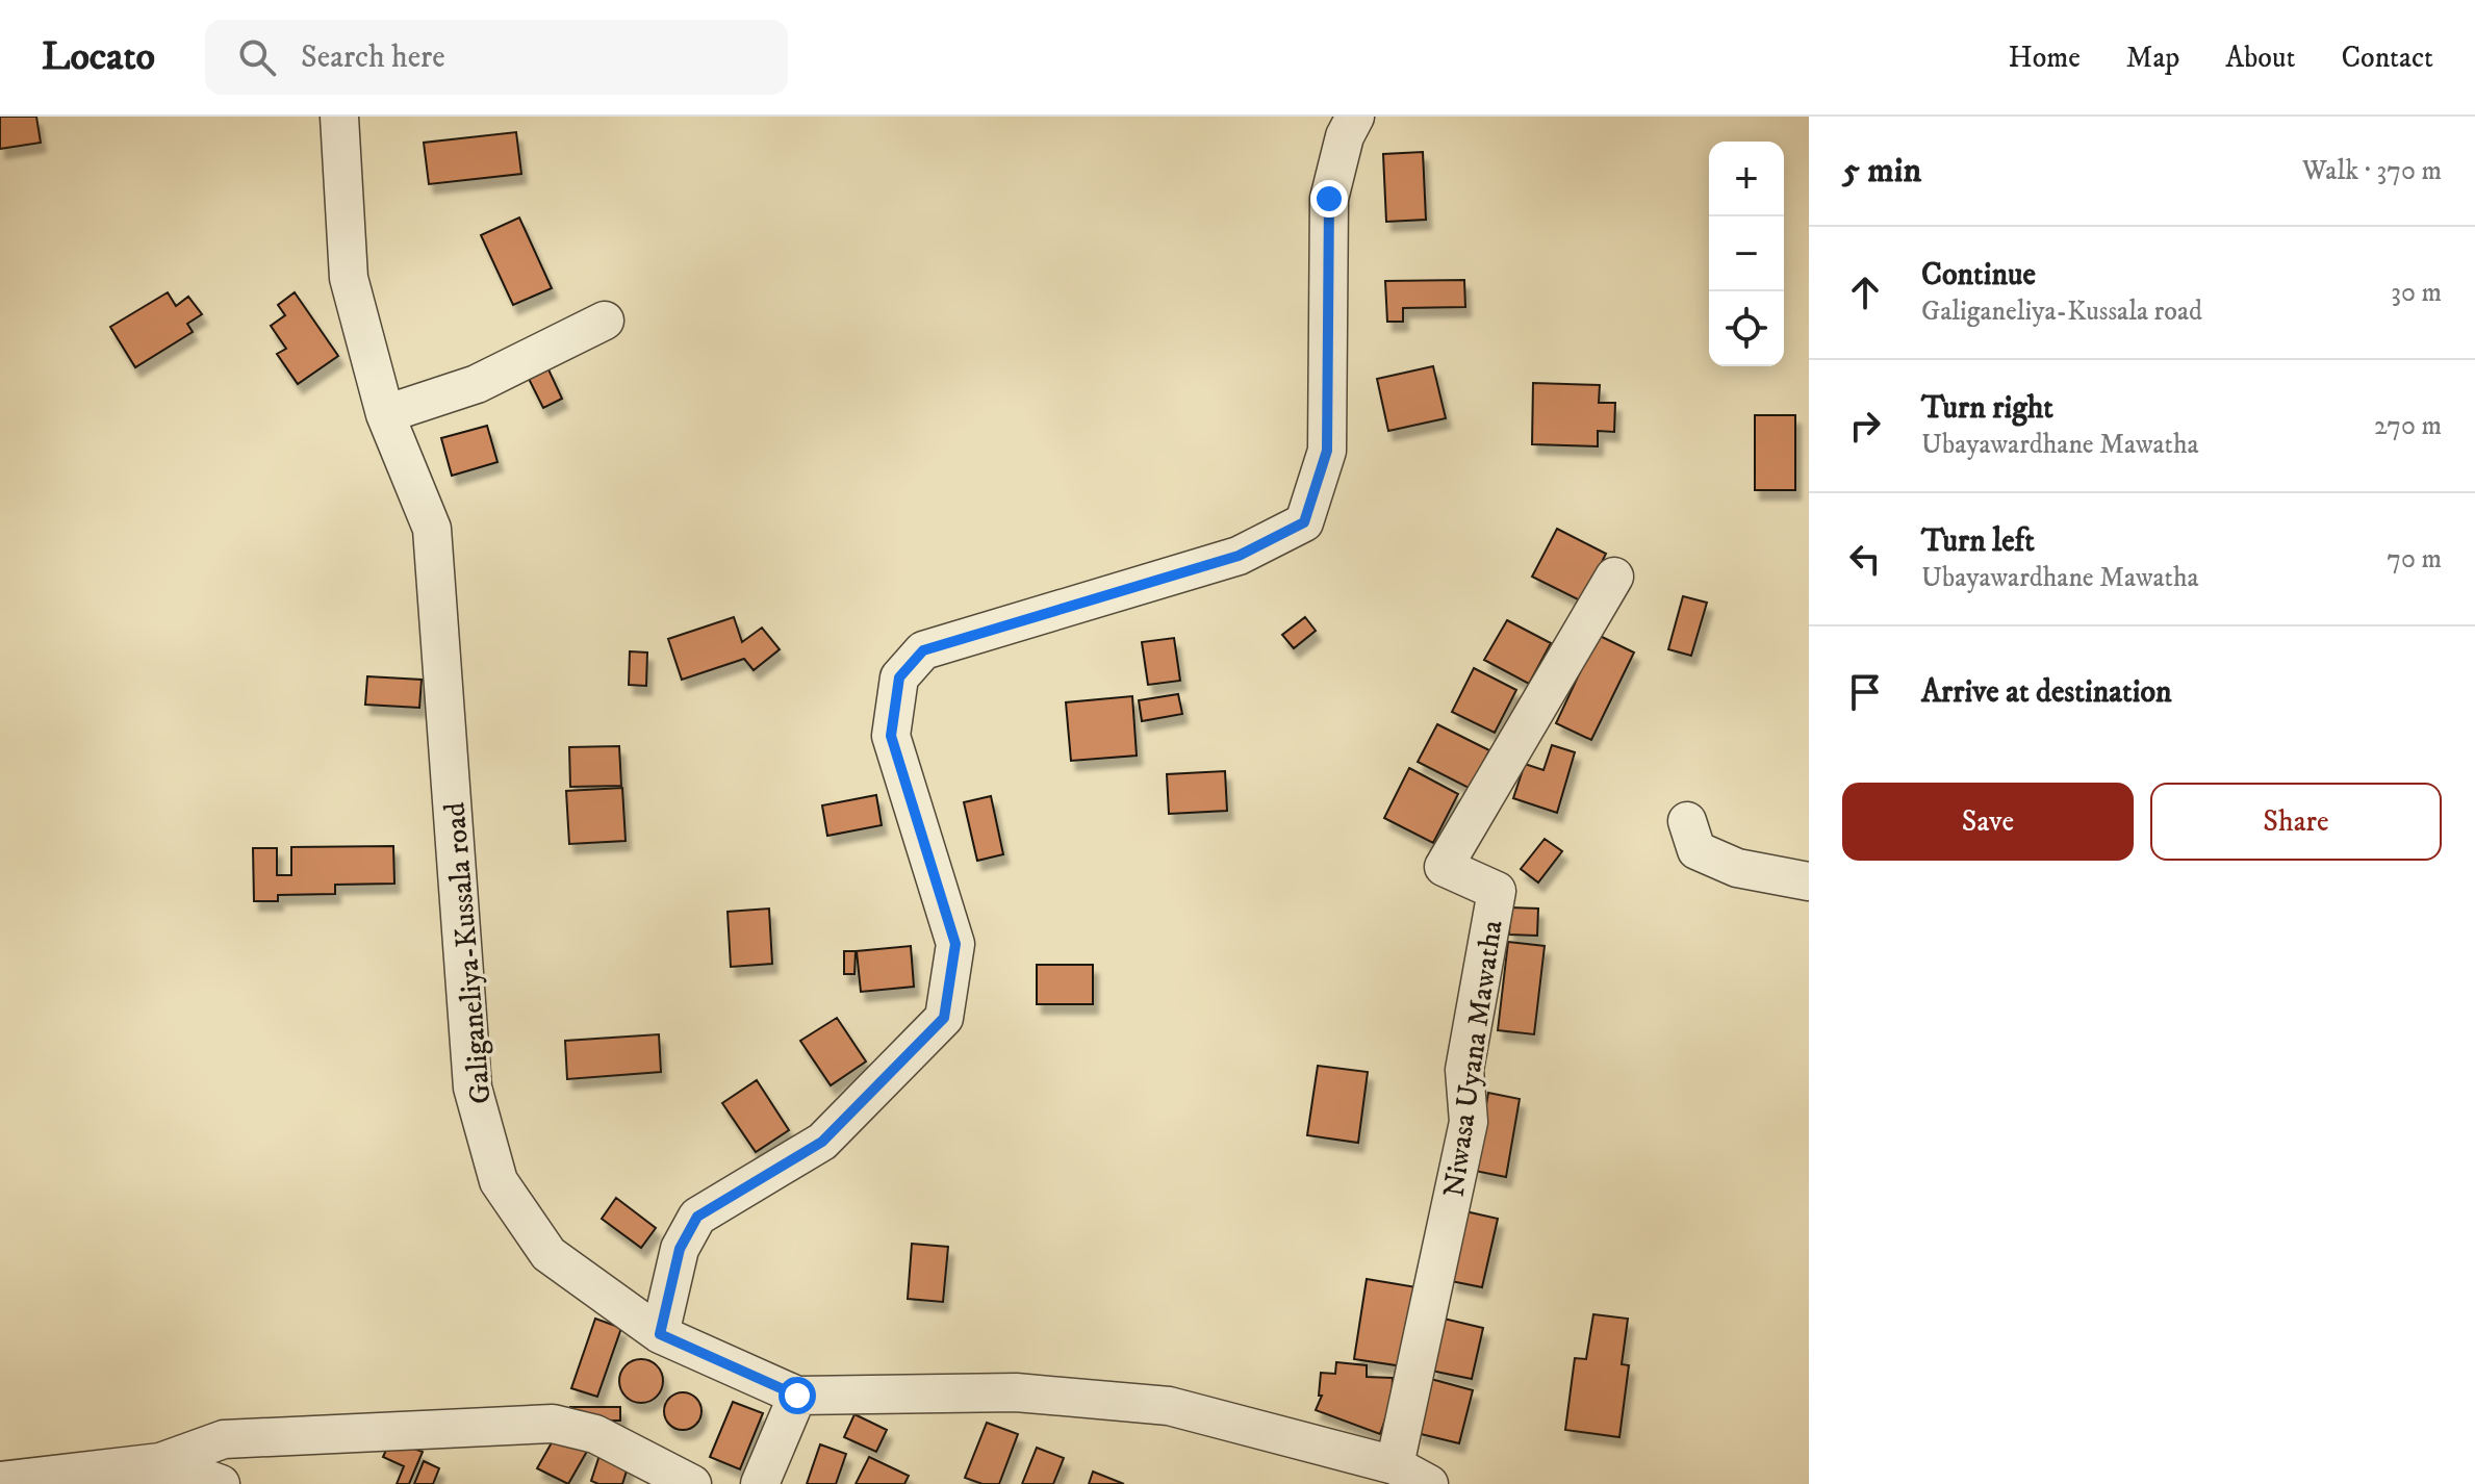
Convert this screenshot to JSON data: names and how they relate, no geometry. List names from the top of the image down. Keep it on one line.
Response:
{"streets":{"street":["Galiganeliya-Kussala road","Niwasa Uyana Mawatha"]},"crossings":[["Galiganeliya-Kussala road","Niwasa Uyana Mawatha"]],"page":{"header":"Locato","search":"Search here","nav":["Home","Map","About","Contact"],"heading":["5 min","Walk · 370 m"],"map_buttons":["+","−"],"list":[["Continue","Galiganeliya-Kussala road","30 m"],["Turn right","Ubayawardhane Mawatha","270 m"],["Turn left","Ubayawardhane Mawatha","70 m"],"Arrive at destination"],"buttons":["Save","Share"]}}
